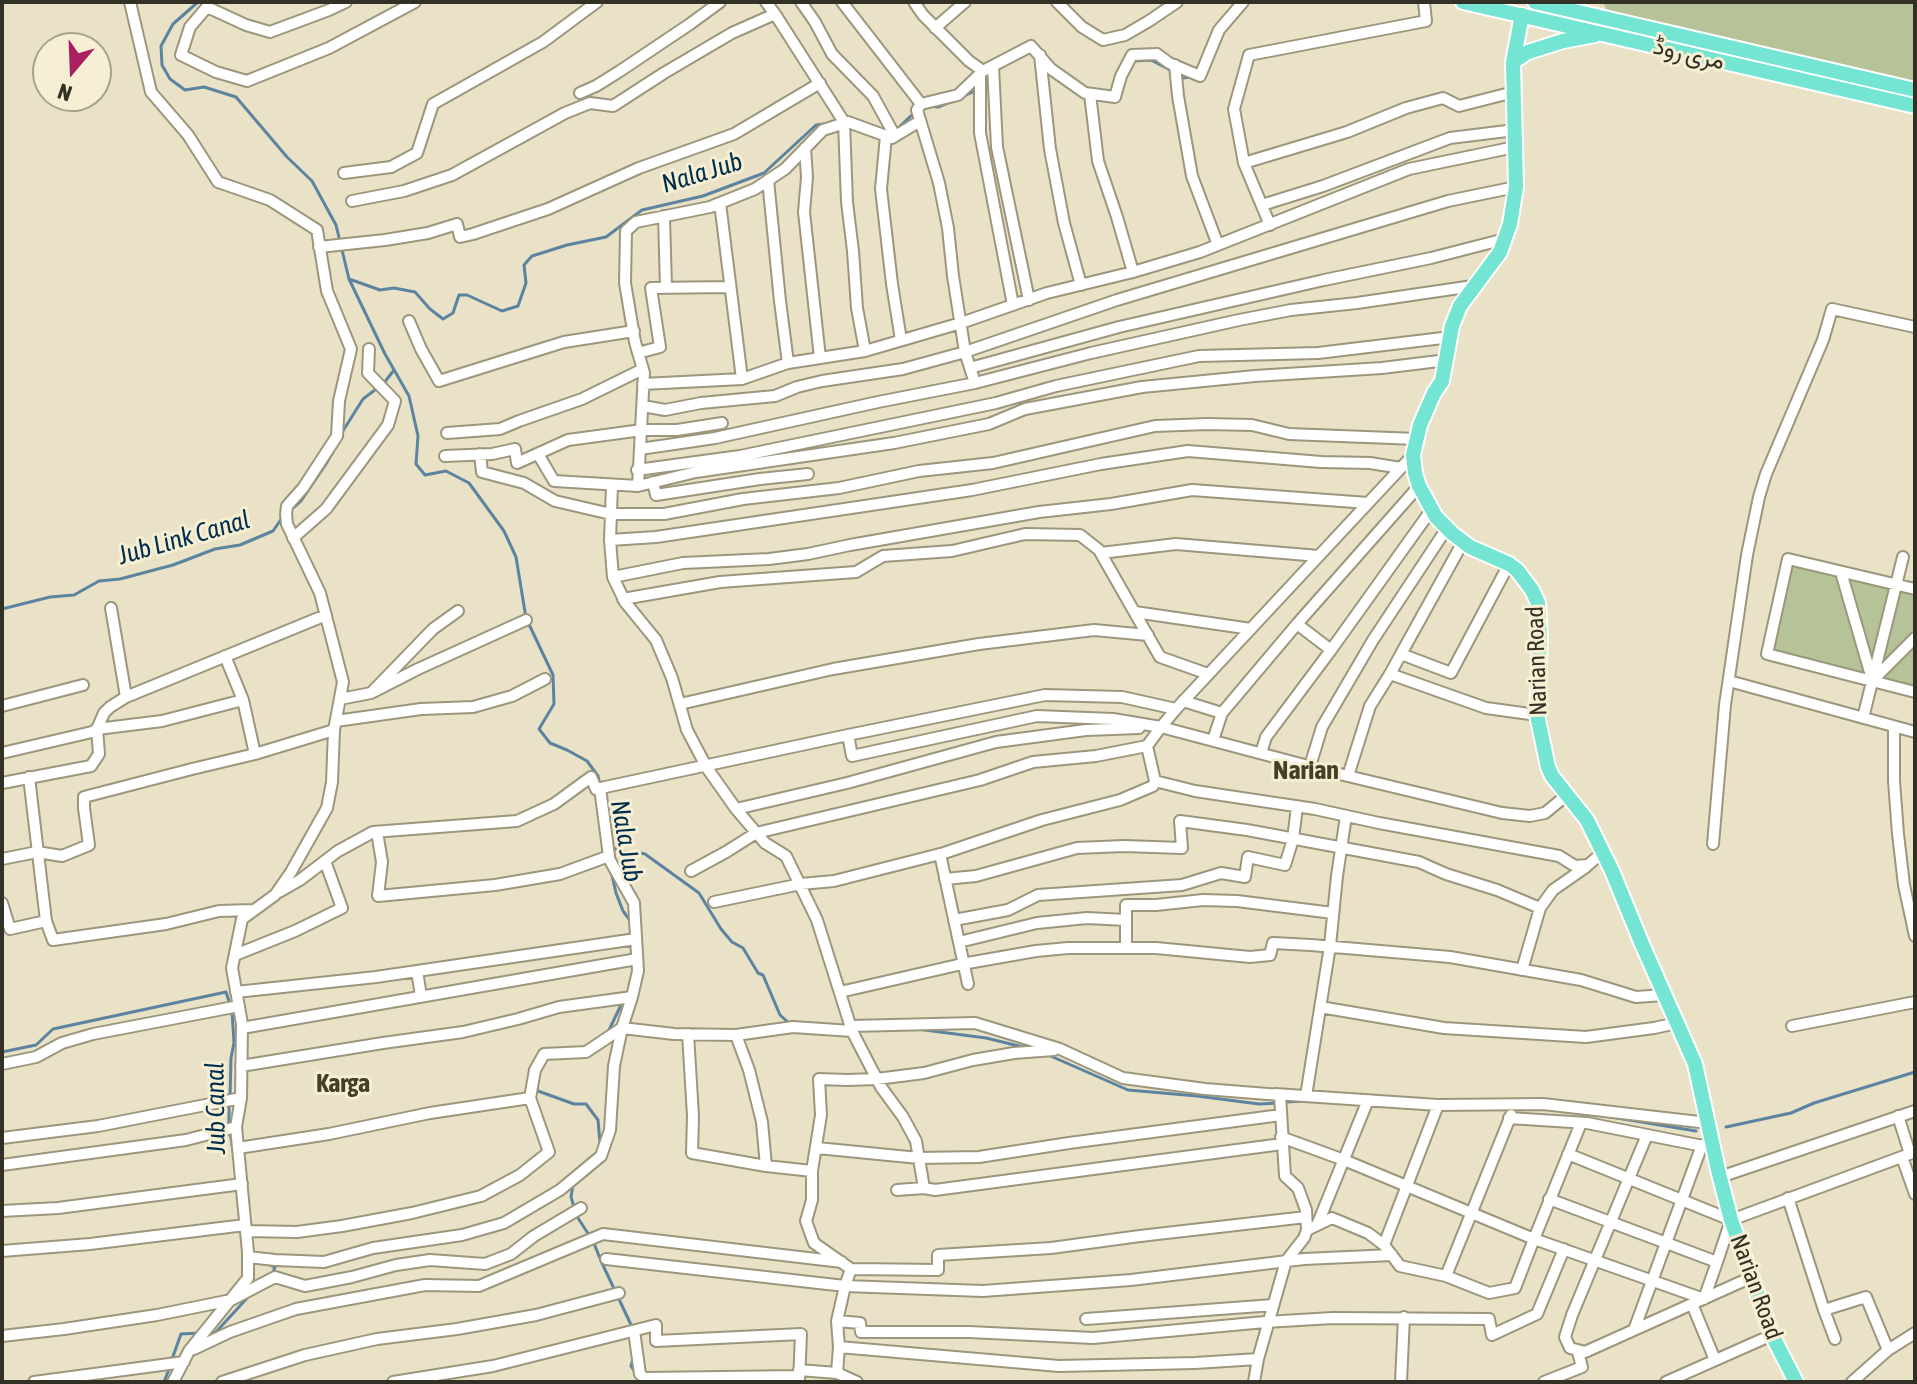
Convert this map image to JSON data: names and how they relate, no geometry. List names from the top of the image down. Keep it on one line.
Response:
{"streets":{"main road":["مری روڈ","Narian Road"]},"crossings":[["مری روڈ","Narian Road"]],"districts":["Narian","Karga"],"water":["Nala Jub","Jub Link Canal","Jub Canal"],"north":"bottom"}
